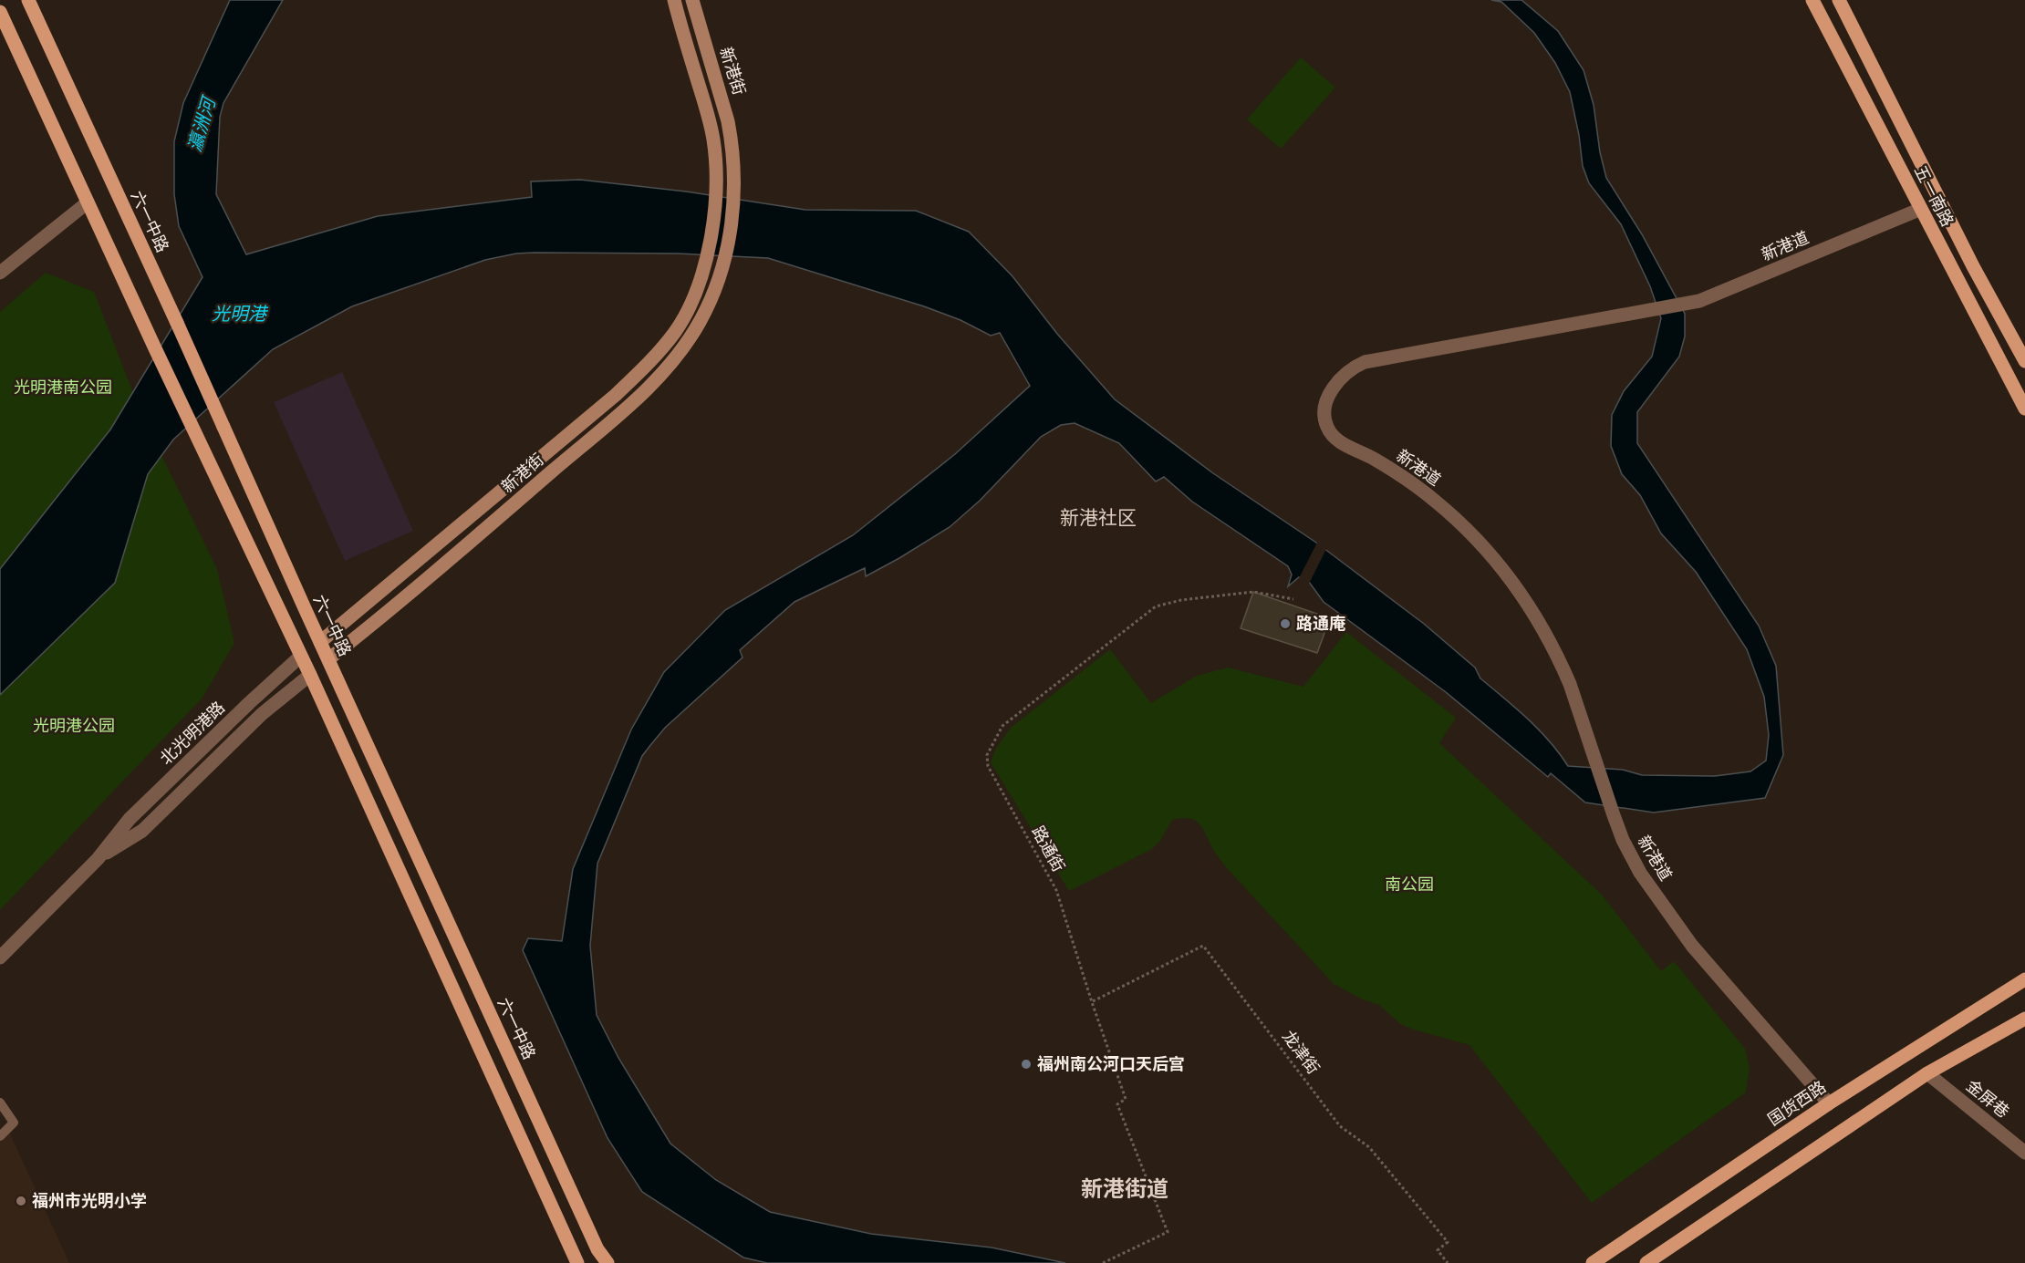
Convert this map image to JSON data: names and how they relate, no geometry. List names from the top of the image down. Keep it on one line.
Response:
{"streets":{"main road":["新港街","五一南路","六一中路","北光明港路","国货西路"],"street":["新港道","金屏巷"],"path":["路通街","龙津街"]},"crossings":[["新港街","六一中路"],["新港街","北光明港路"],["五一南路","新港道"],["六一中路","北光明港路"],["新港道","国货西路"],["路通街","龙津街"]],"districts":["新港社区","新港街道"],"water":["瀛洲河","光明港"],"parks":["光明港南公园","光明港公园","南公园"],"places":["路通庵","福州南公河口天后宫","福州市光明小学"]}
